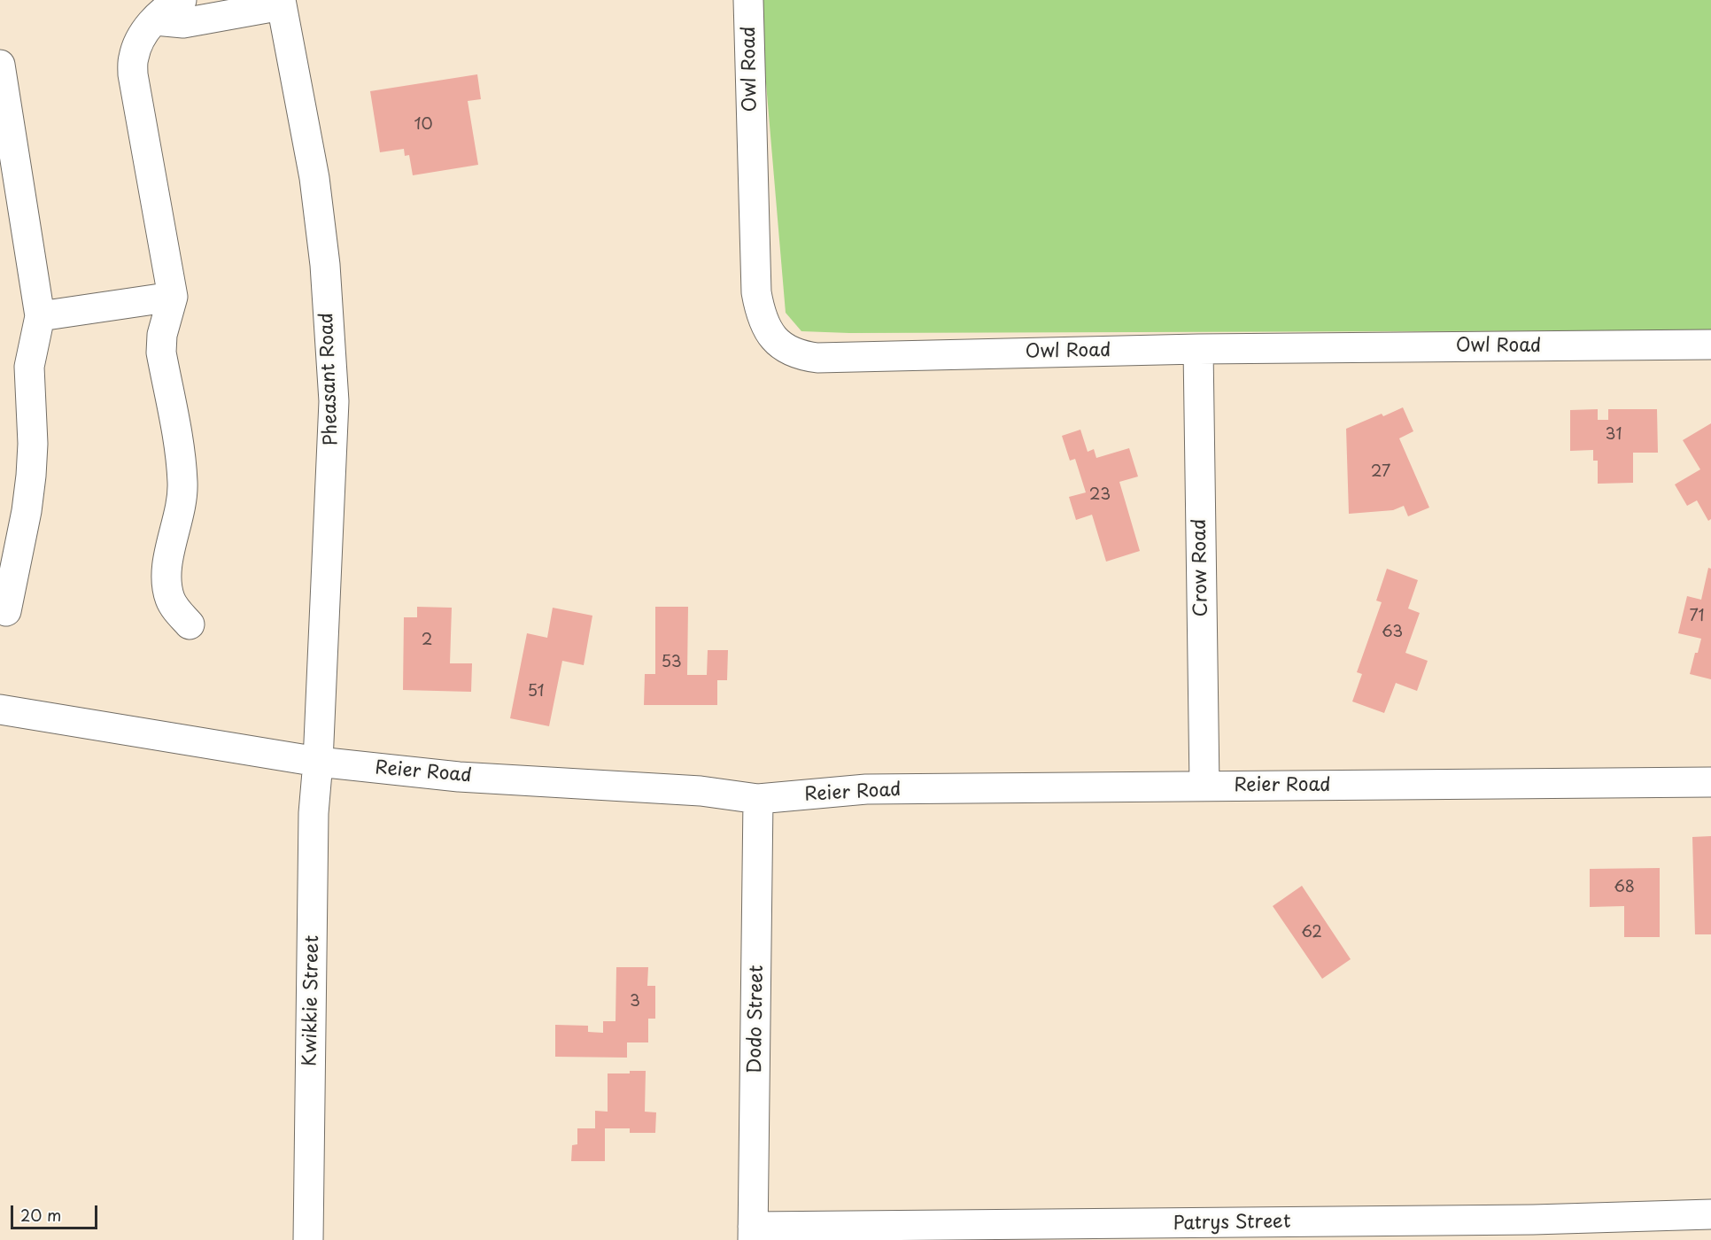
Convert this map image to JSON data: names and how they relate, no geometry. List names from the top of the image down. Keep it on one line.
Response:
{"streets":{"street":["Owl Road","Pheasant Road","Crow Road","Reier Road","Kwikkie Street","Dodo Street","Patrys Street"]},"crossings":[["Owl Road","Crow Road"],["Pheasant Road","Reier Road"],["Pheasant Road","Kwikkie Street"],["Crow Road","Reier Road"],["Reier Road","Kwikkie Street"],["Reier Road","Dodo Street"],["Dodo Street","Patrys Street"]],"house_numbers":["10","31","27","23","71","63","2","53","51","68","62","3"],"scale_bar":"20 m"}
